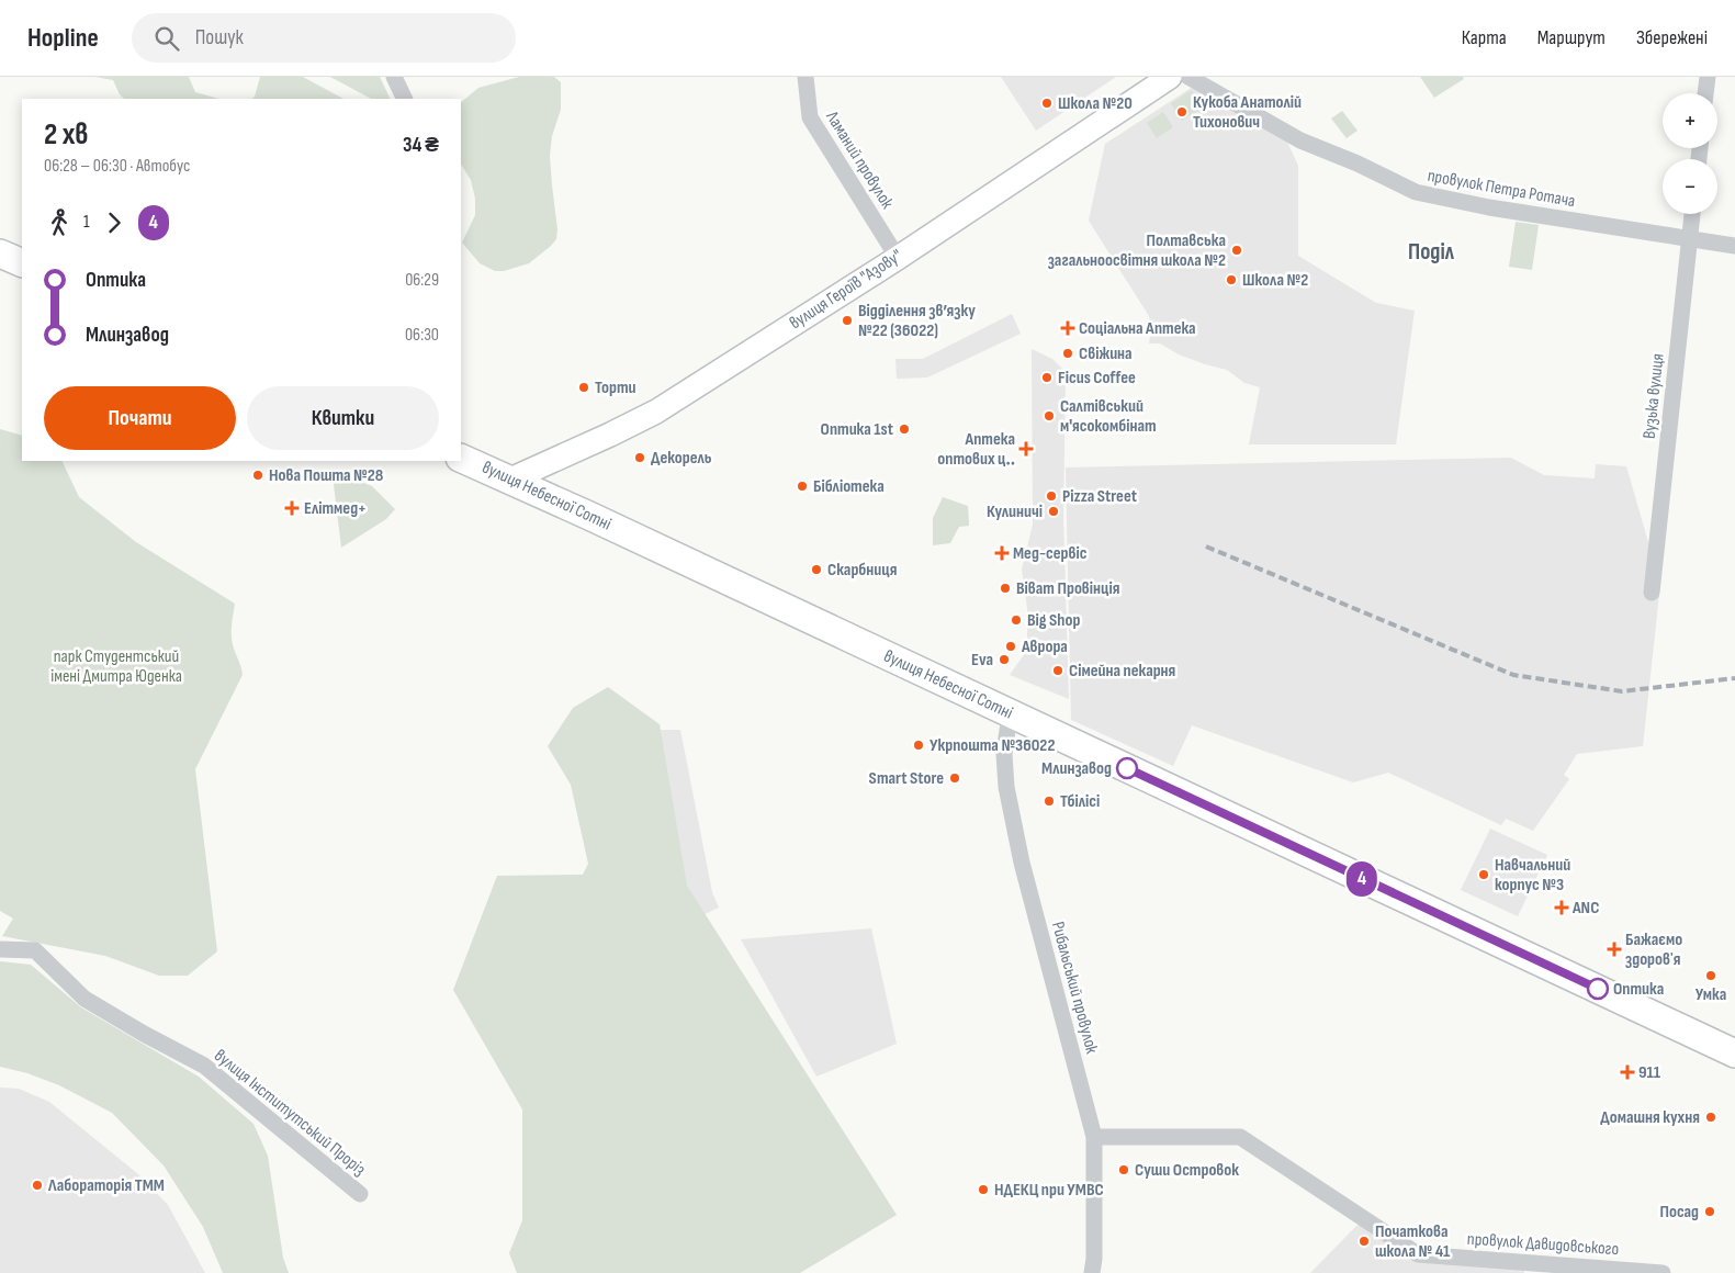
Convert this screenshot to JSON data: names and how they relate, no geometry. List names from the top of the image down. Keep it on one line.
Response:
{"streets":{"main road":["вулиця Небесної Сотні"],"street":["Ламаний провулок","провулок Петра Ротача","вулиця Героїв \"Азову\"","Вузька вулиця","Рибальський провулок","вулиця Інститутський Проріз","провулок Давидовського"]},"crossings":[["Ламаний провулок","вулиця Героїв \"Азову\""],["провулок Петра Ротача","Вузька вулиця"],["вулиця Героїв \"Азову\"","вулиця Небесної Сотні"],["вулиця Небесної Сотні","Рибальський провулок"],["Рибальський провулок","провулок Давидовського"]],"districts":["Поділ"],"parks":["парк Студентський імені Дмитра Юденка"],"places":{"other":["Школа №20","Кукоба Анатолій Тихонович","Полтавська загальноосвітня школа №2","Школа №2","Відділення зв’язку №22 (36022)","Свіжина","Ficus Coffee","Торти","Салтівський м'ясокомбінат","Оптика 1st","Декорель","Нова Пошта №28","Бібліотека","Pizza Street","Кулиничі","Скарбниця","Віват Провінція","Big Shop","Аврора","Eva","Сімейна пекарня","Укрпошта №36022","Млинзавод","Smart Store","Тбілісі","Навчальний корпус №3","Умка","Оптика","Домашня кухня","Суши Островок","Лабораторія ТММ","НДЕКЦ при УМВС","Посад","Початкова школа № 41"],"health":["Соціальна Аптека","Аптека оптових ц‥","Елітмед+","Мед-сервіс","ANC","Бажаємо здоровʼя","911"]},"lines":["bus line 4"],"page":{"header":"Hopline","search":"Пошук","nav":["Карта","Маршрут","Збережені"],"on_map":"4","map_buttons":["+","−"],"heading":["2 хв","06:28 – 06:30 · Автобус","34 ₴"],"legs":["1","4"],"list":[{"name":"Оптика","value":"06:29"},{"name":"Млинзавод","value":"06:30"}],"buttons":["Почати","Квитки"]}}
